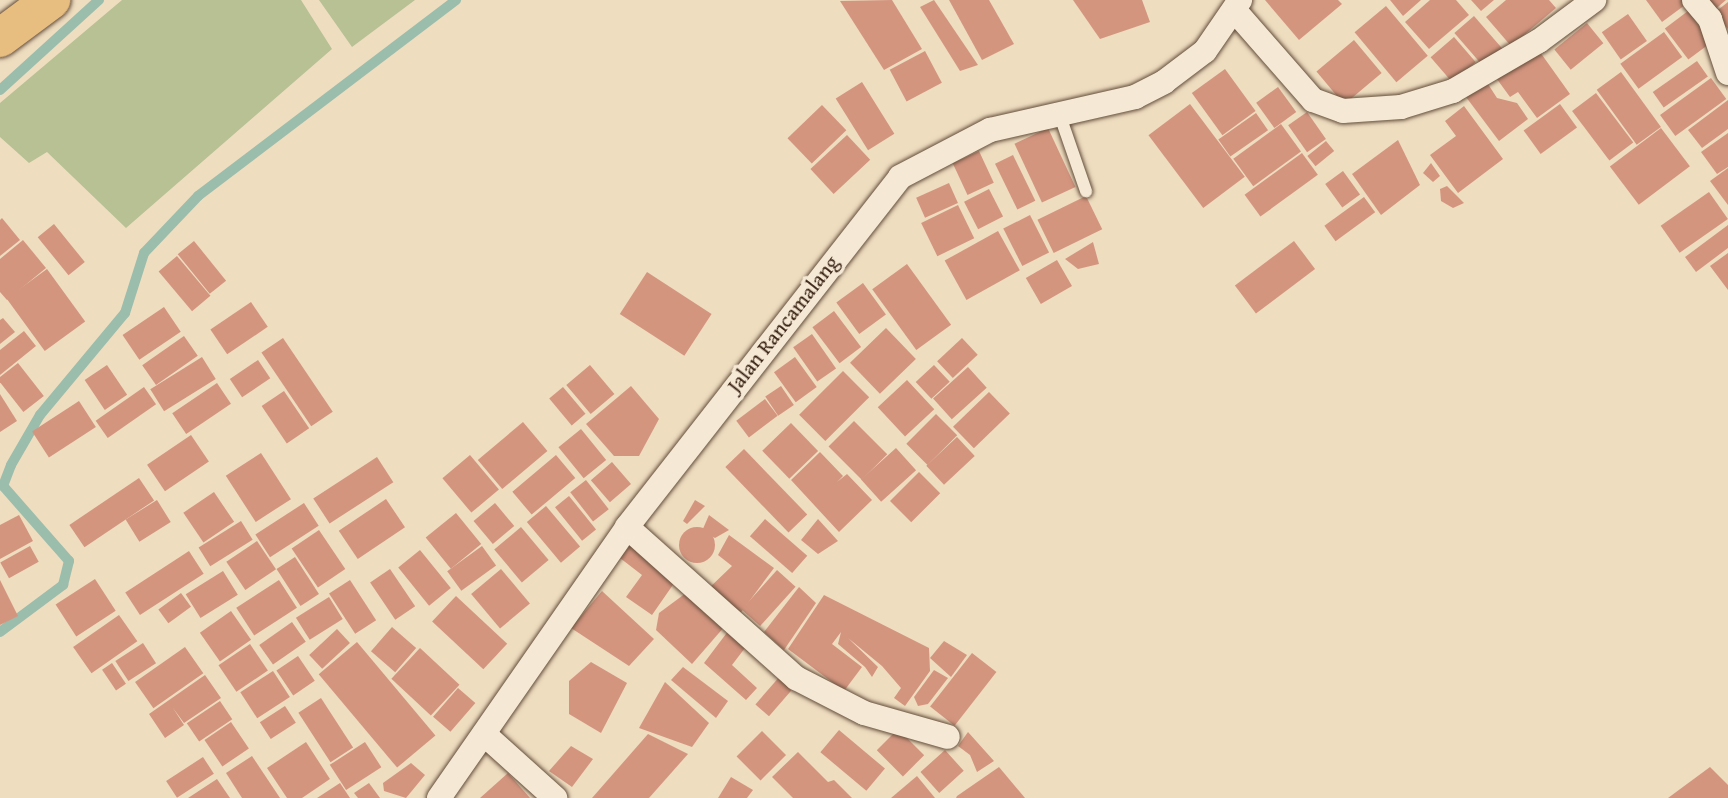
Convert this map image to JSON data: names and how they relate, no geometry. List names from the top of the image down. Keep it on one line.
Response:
{"streets":{"street":["Jalan Rancamalang"]}}
